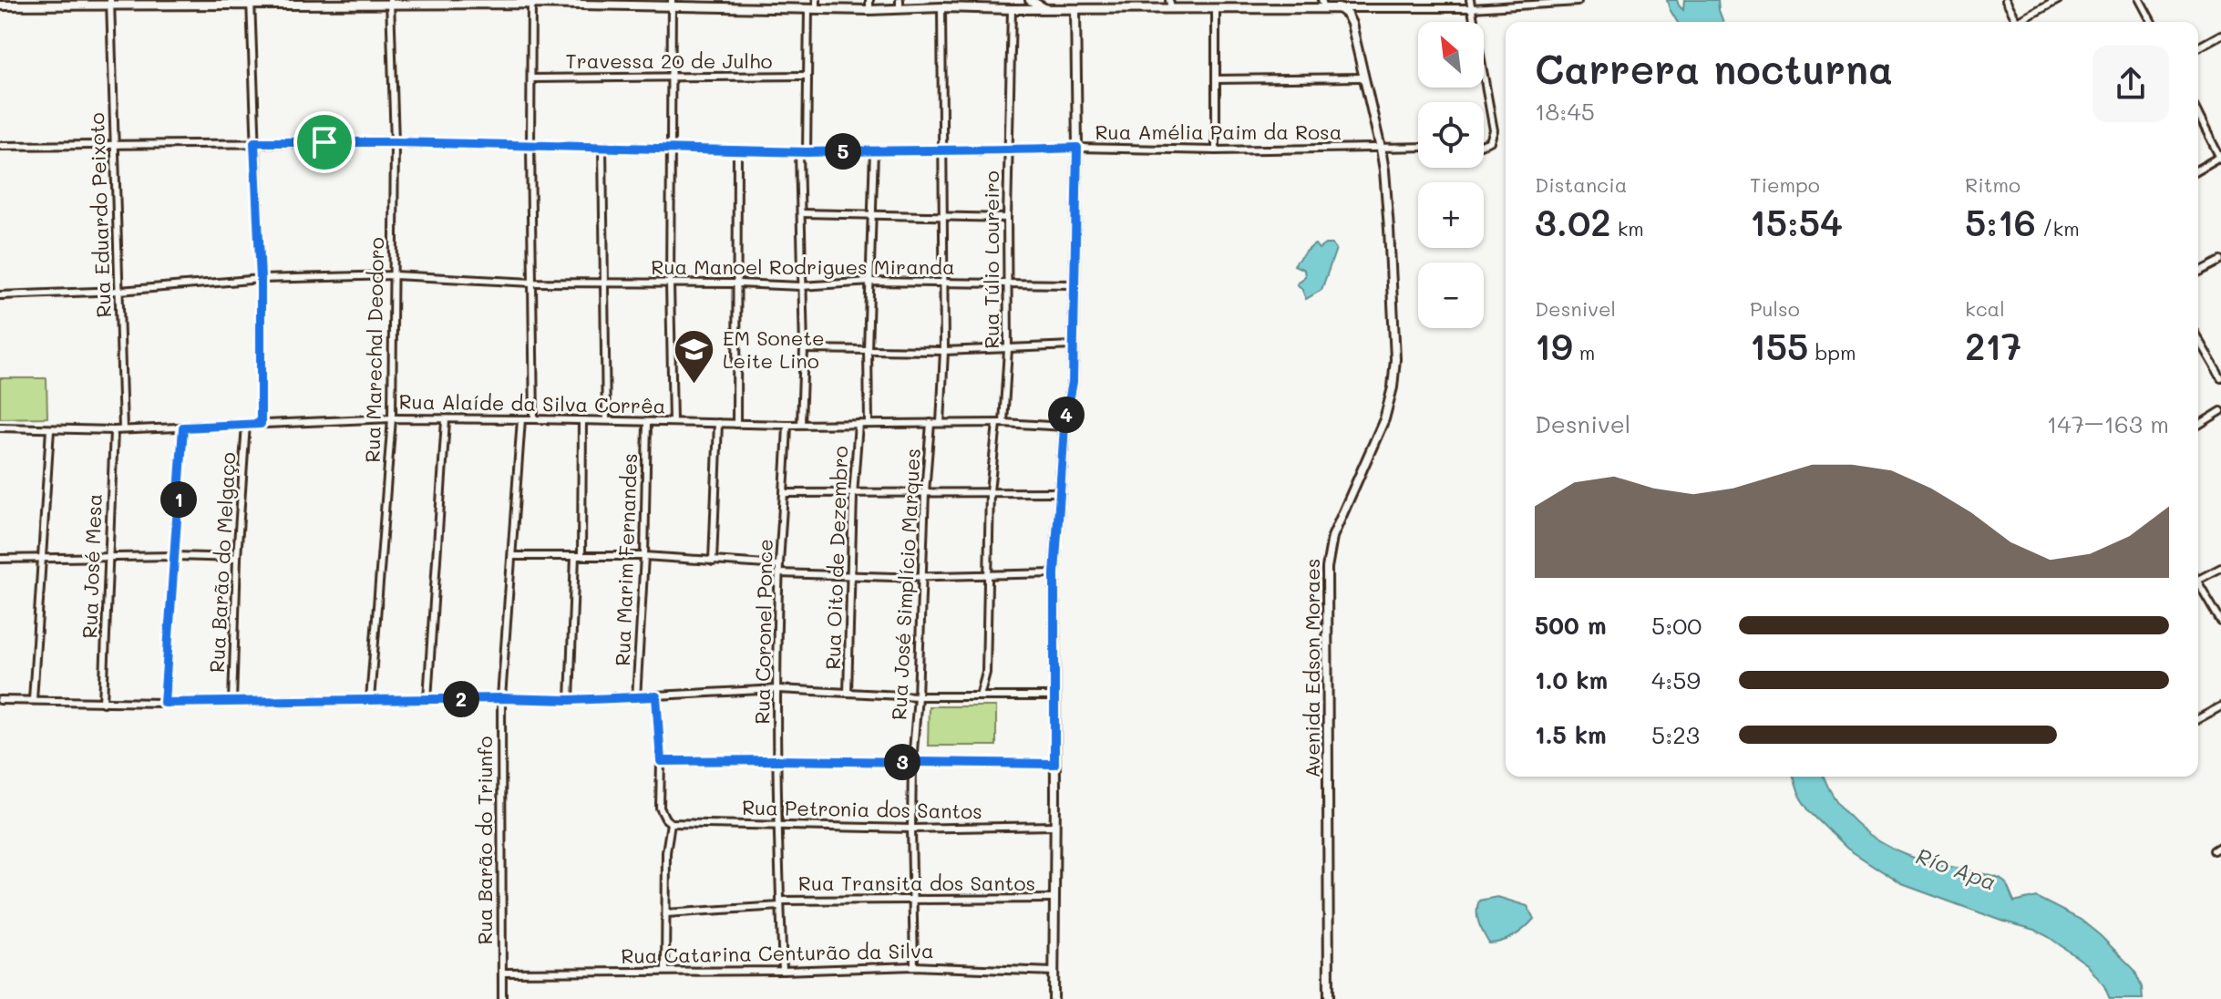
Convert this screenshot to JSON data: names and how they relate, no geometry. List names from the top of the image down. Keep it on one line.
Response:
{"streets":{"street":["Travessa 20 de Julho","Rua Amélia Paim da Rosa","Rua Eduardo Peixoto","Rua Túlio Loureiro","Rua Manoel Rodrigues Miranda","Rua Marechal Deodoro","Rua Alaíde da Silva Corrêa","Rua Oito de Dezembro","Rua Marim Fernandes","Rua Barão do Melgaço","Rua José Mesa","Rua José Simplício Marques","Rua Coronel Ponce","Avenida Edson Moraes","Rua Petronia dos Santos","Rua Barão do Triunfo","Rua Transita dos Santos","Rua Catarina Centurão da Silva"]},"crossings":[["Rua Amélia Paim da Rosa","Rua Eduardo Peixoto"],["Rua Amélia Paim da Rosa","Rua Túlio Loureiro"],["Rua Amélia Paim da Rosa","Rua Marechal Deodoro"],["Rua Amélia Paim da Rosa","Rua Oito de Dezembro"],["Rua Amélia Paim da Rosa","Avenida Edson Moraes"],["Rua Eduardo Peixoto","Rua Manoel Rodrigues Miranda"],["Rua Eduardo Peixoto","Rua Alaíde da Silva Corrêa"],["Rua Túlio Loureiro","Rua Manoel Rodrigues Miranda"],["Rua Túlio Loureiro","Rua Alaíde da Silva Corrêa"],["Rua Manoel Rodrigues Miranda","Rua Marechal Deodoro"],["Rua Manoel Rodrigues Miranda","Rua Oito de Dezembro"],["Rua Marechal Deodoro","Rua Alaíde da Silva Corrêa"],["Rua Alaíde da Silva Corrêa","Rua Oito de Dezembro"],["Rua Alaíde da Silva Corrêa","Rua Marim Fernandes"],["Rua Alaíde da Silva Corrêa","Rua Barão do Melgaço"],["Rua Alaíde da Silva Corrêa","Rua José Mesa"],["Rua Alaíde da Silva Corrêa","Rua José Simplício Marques"],["Rua Alaíde da Silva Corrêa","Rua Coronel Ponce"],["Rua Alaíde da Silva Corrêa","Rua Barão do Triunfo"],["Rua José Simplício Marques","Rua Petronia dos Santos"],["Rua José Simplício Marques","Rua Transita dos Santos"],["Rua José Simplício Marques","Rua Catarina Centurão da Silva"],["Rua Coronel Ponce","Rua Petronia dos Santos"],["Rua Coronel Ponce","Rua Transita dos Santos"],["Rua Coronel Ponce","Rua Catarina Centurão da Silva"],["Rua Barão do Triunfo","Rua Catarina Centurão da Silva"]],"water":["Río Apa"],"places":{"school or university":["EM Sonete Leite Lino"]},"north":"top left","page":{"map_buttons":["+","−"],"heading":["Carrera nocturna","18:45"],"pins":["5","4","1","2","3"],"stats":[["Distancia","3.02 km"],["Tiempo","15:54"],["Ritmo","5:16 /km"],["Desnivel","19 m"],["Pulso","155 bpm"],["kcal","217"]],"chart":["Desnivel","147–163 m"],"list":[{"name":"500 m","note":"5:00"},{"name":"1.0 km","note":"4:59"},{"name":"1.5 km","note":"5:23"}]}}
